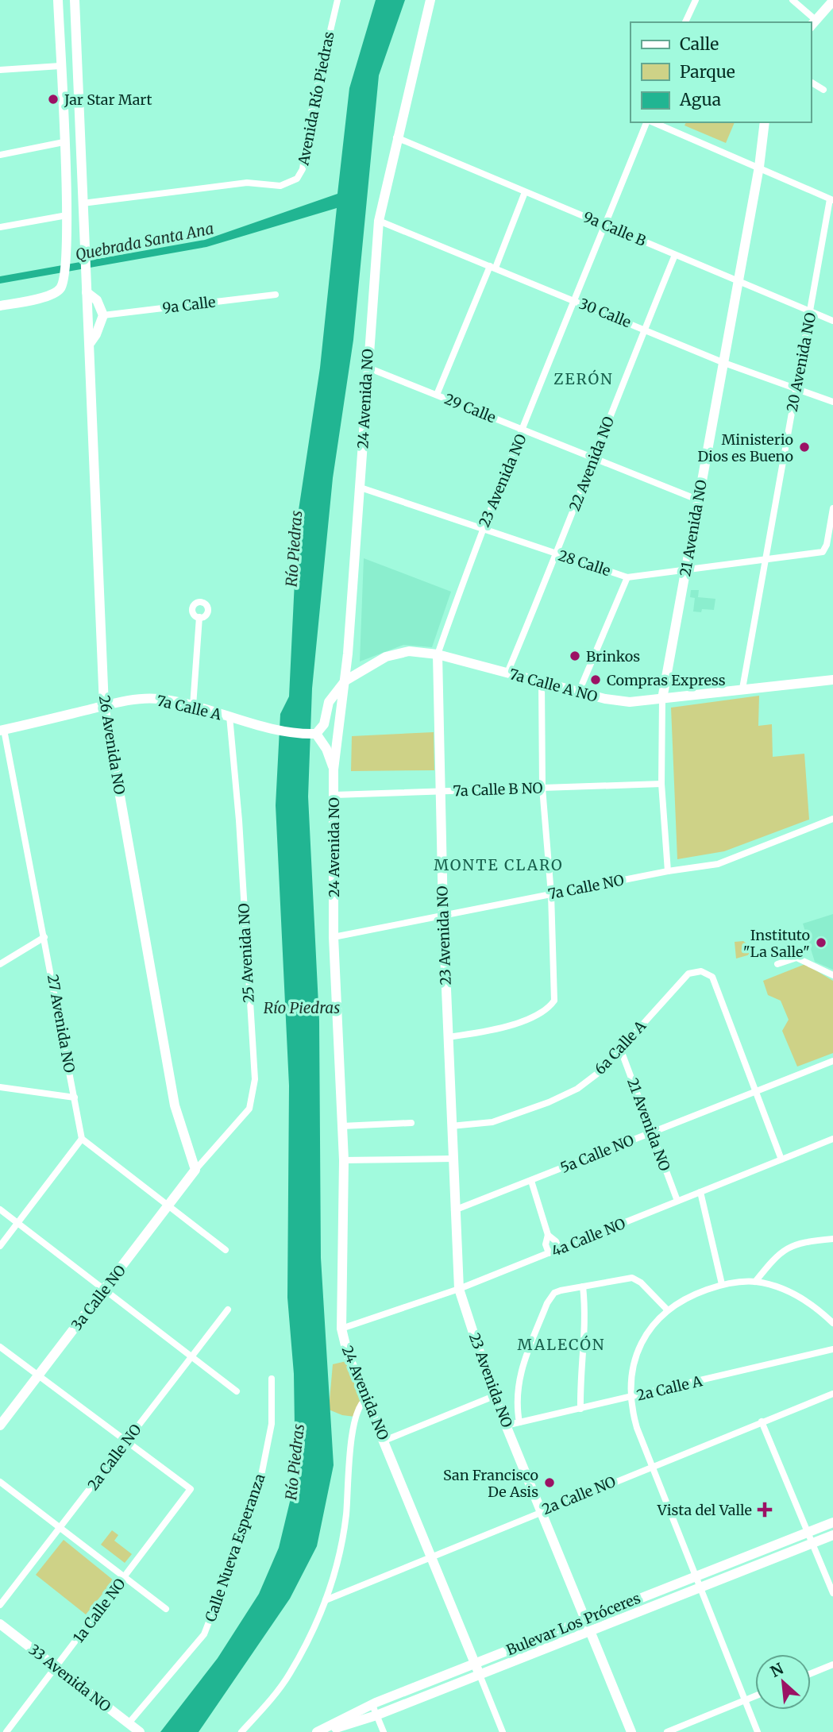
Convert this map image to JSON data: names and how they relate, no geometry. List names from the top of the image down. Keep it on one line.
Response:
{"streets":{"street":["Avenida Río Piedras","9a Calle B","9a Calle","30 Calle","20 Avenida NO","24 Avenida NO","29 Calle","22 Avenida NO","23 Avenida NO","21 Avenida NO","28 Calle","7a Calle A NO","7a Calle A","26 Avenida NO","7a Calle B NO","7a Calle NO","25 Avenida NO","27 Avenida NO","6a Calle A","5a Calle NO","4a Calle NO","3a Calle NO","2a Calle A","2a Calle NO","Calle Nueva Esperanza","1a Calle NO","Bulevar Los Próceres","33 Avenida NO"]},"crossings":[["Avenida Río Piedras","26 Avenida NO"],["9a Calle B","20 Avenida NO"],["9a Calle B","24 Avenida NO"],["9a Calle B","22 Avenida NO"],["9a Calle B","23 Avenida NO"],["9a Calle B","21 Avenida NO"],["30 Calle","20 Avenida NO"],["30 Calle","24 Avenida NO"],["30 Calle","22 Avenida NO"],["30 Calle","23 Avenida NO"],["30 Calle","21 Avenida NO"],["20 Avenida NO","28 Calle"],["20 Avenida NO","7a Calle A NO"],["24 Avenida NO","29 Calle"],["24 Avenida NO","28 Calle"],["24 Avenida NO","7a Calle A NO"],["24 Avenida NO","7a Calle B NO"],["24 Avenida NO","7a Calle NO"],["24 Avenida NO","4a Calle NO"],["24 Avenida NO","2a Calle NO"],["24 Avenida NO","Bulevar Los Próceres"],["29 Calle","22 Avenida NO"],["29 Calle","23 Avenida NO"],["29 Calle","21 Avenida NO"],["22 Avenida NO","28 Calle"],["22 Avenida NO","7a Calle A NO"],["23 Avenida NO","28 Calle"],["23 Avenida NO","7a Calle A NO"],["23 Avenida NO","7a Calle B NO"],["23 Avenida NO","7a Calle NO"],["23 Avenida NO","6a Calle A"],["23 Avenida NO","5a Calle NO"],["23 Avenida NO","4a Calle NO"],["23 Avenida NO","2a Calle A"],["23 Avenida NO","2a Calle NO"],["23 Avenida NO","Bulevar Los Próceres"],["21 Avenida NO","28 Calle"],["21 Avenida NO","7a Calle A NO"],["21 Avenida NO","7a Calle B NO"],["21 Avenida NO","7a Calle NO"],["21 Avenida NO","6a Calle A"],["21 Avenida NO","5a Calle NO"],["21 Avenida NO","4a Calle NO"],["7a Calle A NO","7a Calle A"],["7a Calle A","26 Avenida NO"],["7a Calle A","25 Avenida NO"],["7a Calle A","27 Avenida NO"],["26 Avenida NO","25 Avenida NO"],["26 Avenida NO","3a Calle NO"],["25 Avenida NO","3a Calle NO"],["6a Calle A","5a Calle NO"],["2a Calle NO","1a Calle NO"],["Calle Nueva Esperanza","33 Avenida NO"],["1a Calle NO","33 Avenida NO"]],"districts":["ZERÓN","MONTE CLARO","MALECÓN"],"water":["Quebrada Santa Ana","Río Piedras"],"places":{"other":["Jar Star Mart","Ministerio Dios es Bueno","Brinkos","Compras Express","Instituto \"La Salle\"","San Francisco De Asis"],"health":["Vista del Valle"]},"legend":["Calle","Parque","Agua"],"north":"top left"}
